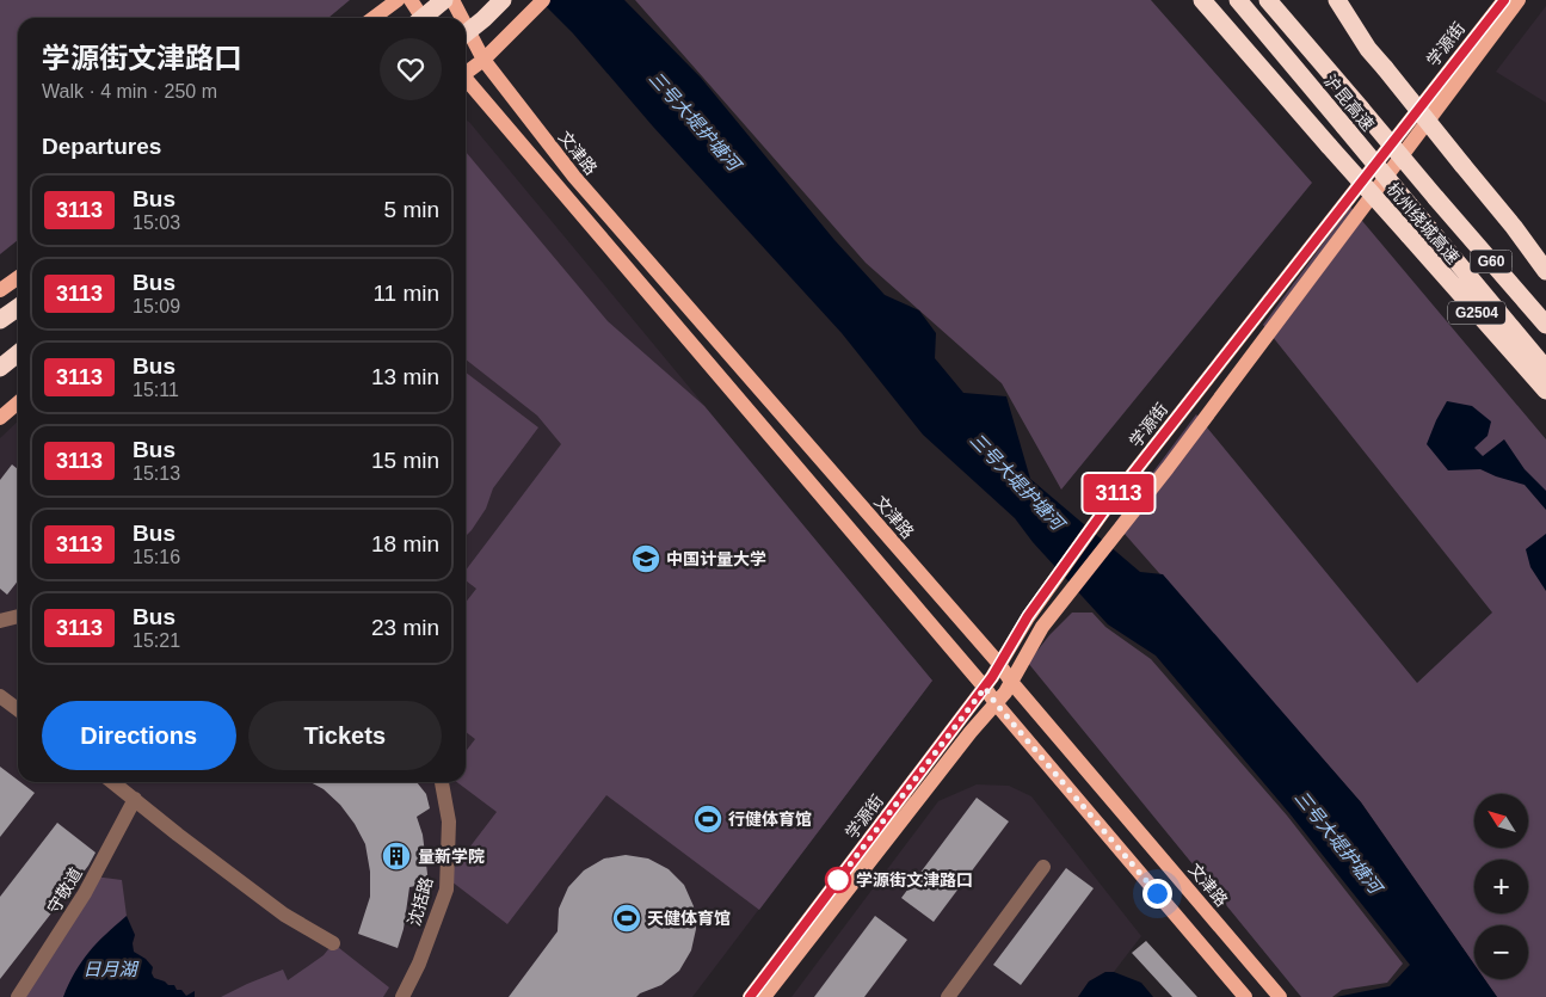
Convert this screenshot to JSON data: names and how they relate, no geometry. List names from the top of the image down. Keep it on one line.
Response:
{"streets":{"highway":["沪昆高速","杭州绕城高速","G60","G2504"],"main road":["学源街","文津路"],"street":["守敬道","沈括路"]},"crossings":[["学源街","文津路"]],"water":["三号大堤护塘河","日月湖"],"places":{"school or university":["中国计量大学"],"sports":["行健体育馆","天健体育馆"],"building":["量新学院"],"other":["学源街文津路口"]},"lines":["bus line 3113"],"north":"top left","page":{"on_map":"3113","heading":[["学源街文津路口","Walk · 4 min · 250 m"],"Departures"],"list":[{"mark":"3113","name":"Bus","note":"15:03","value":"5 min"},{"mark":"3113","name":"Bus","note":"15:09","value":"11 min"},{"mark":"3113","name":"Bus","note":"15:11","value":"13 min"},{"mark":"3113","name":"Bus","note":"15:13","value":"15 min"},{"mark":"3113","name":"Bus","note":"15:16","value":"18 min"},{"mark":"3113","name":"Bus","note":"15:21","value":"23 min"}],"buttons":["Directions","Tickets"],"map_buttons":["+","−"]}}
